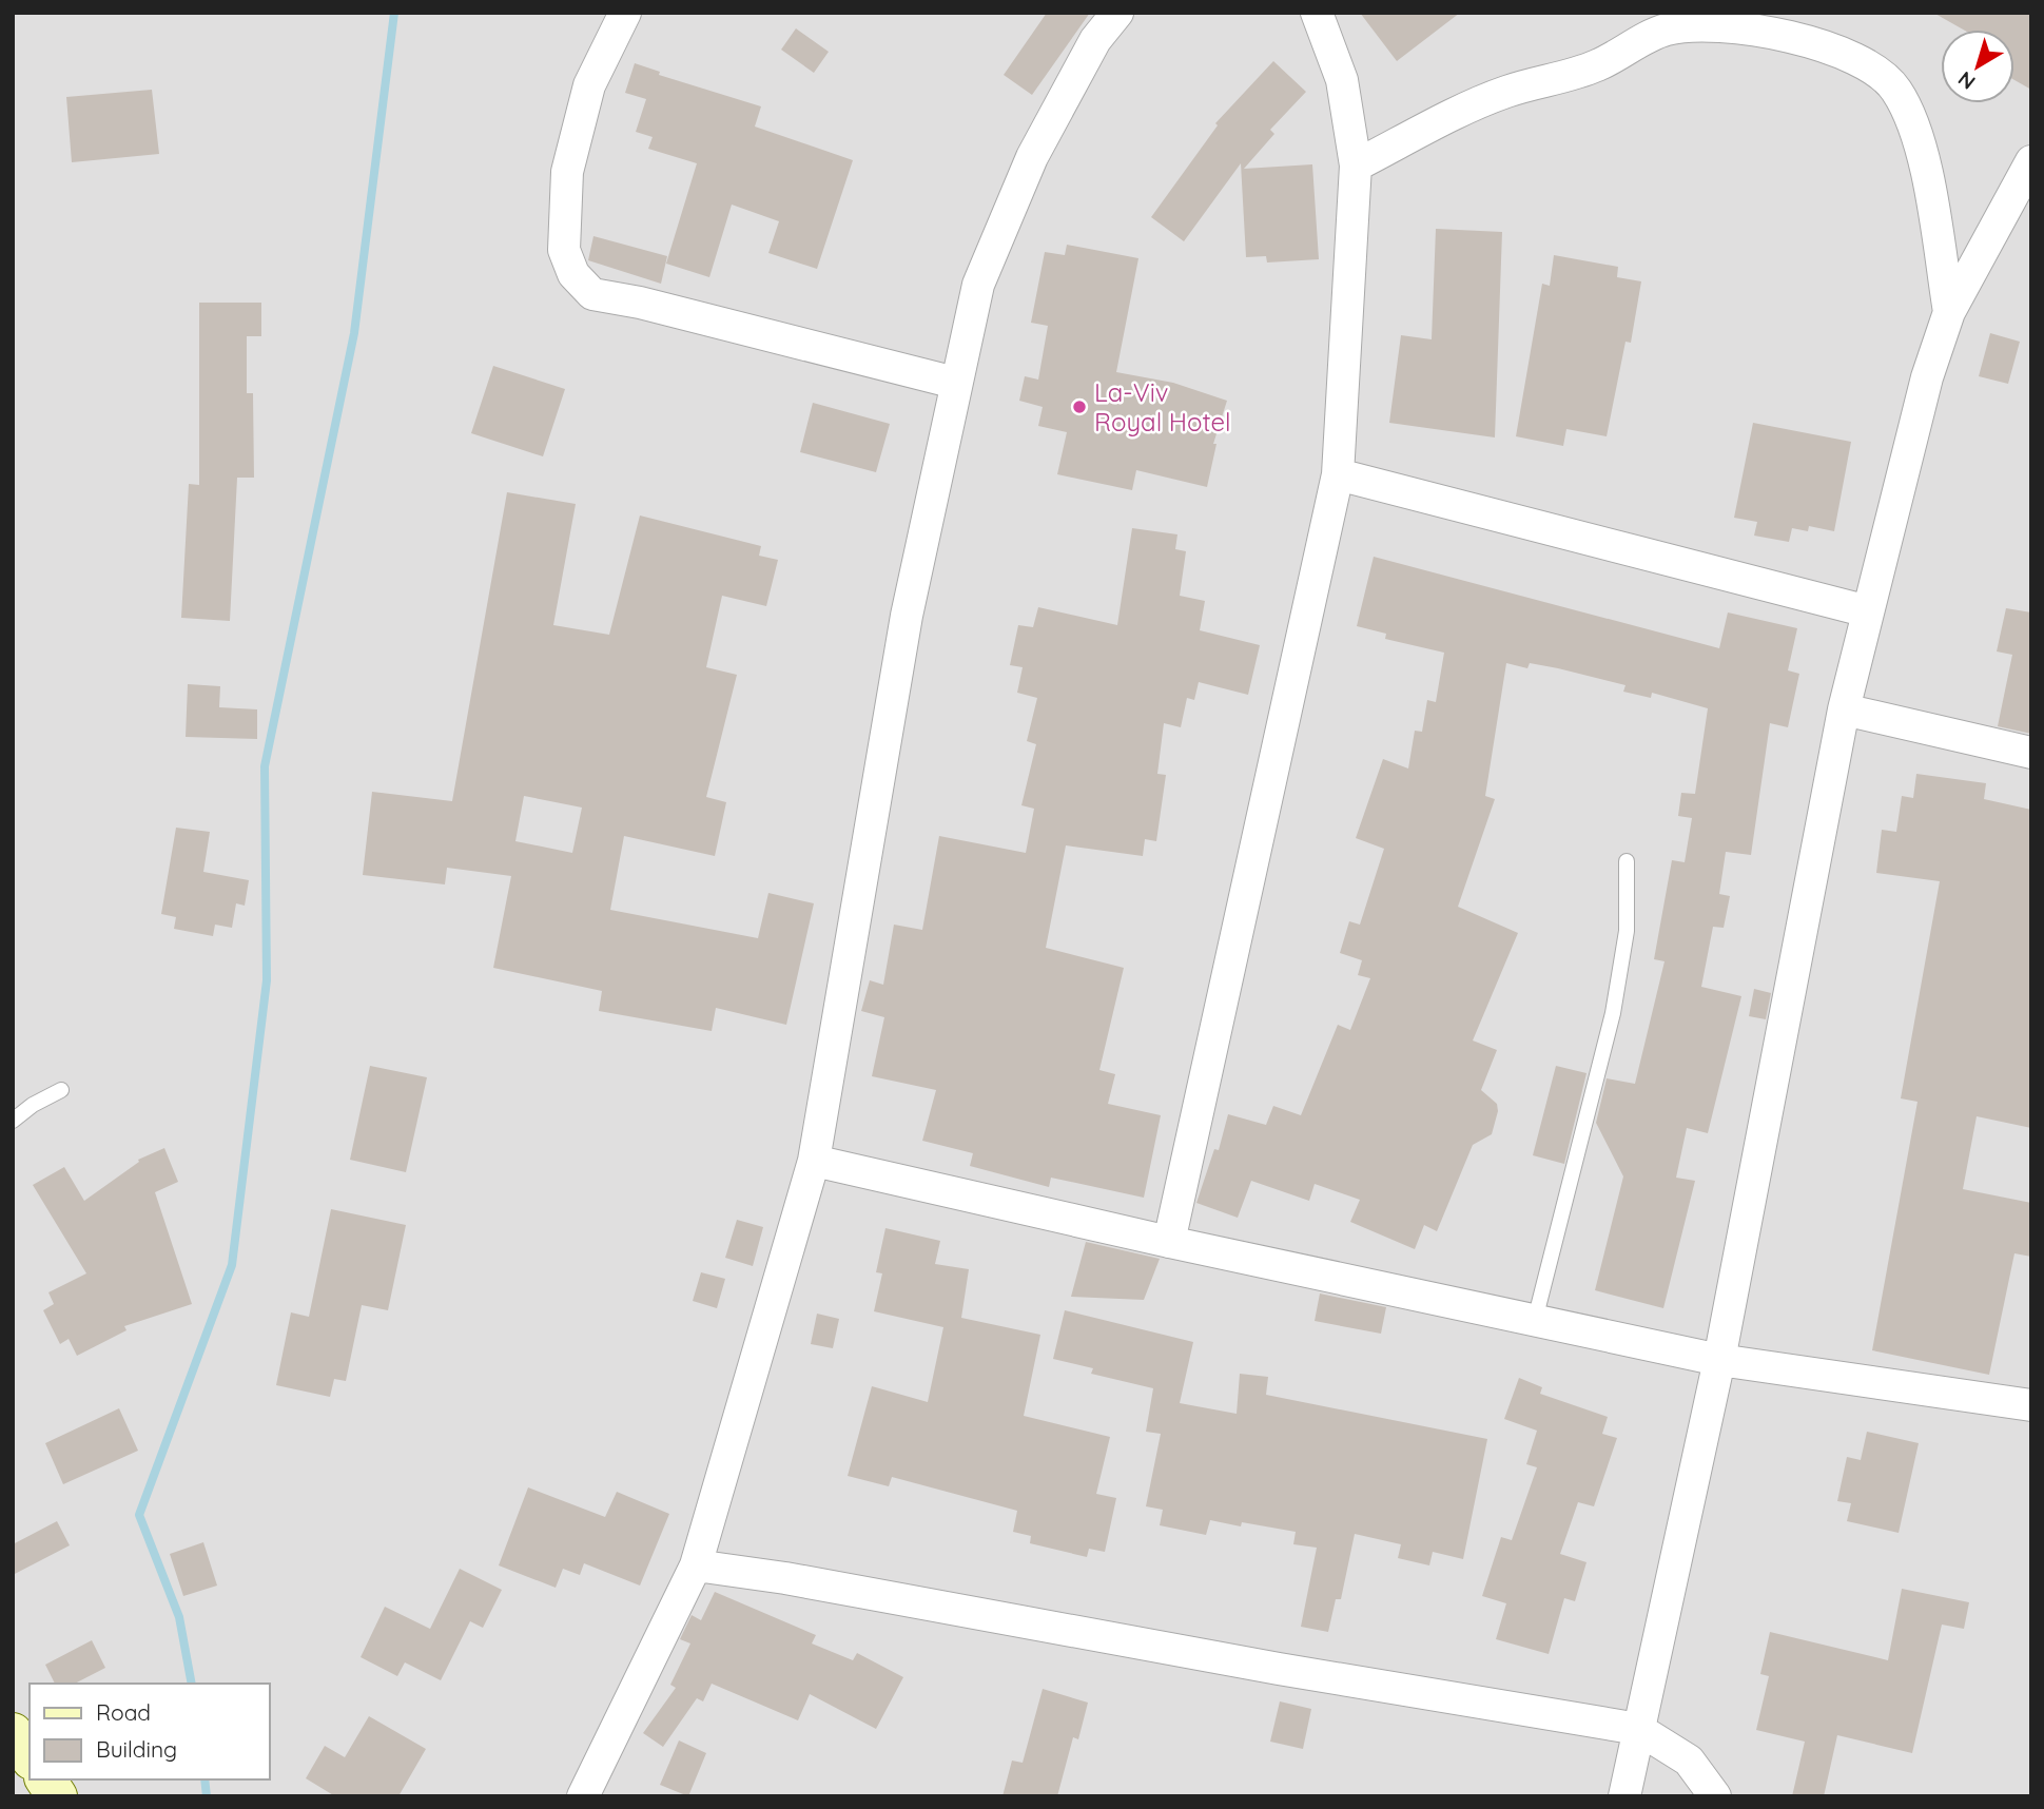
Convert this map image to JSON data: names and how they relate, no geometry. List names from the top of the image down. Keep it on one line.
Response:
{"places":["La-Viv Royal Hotel"],"legend":["Road","Building"],"north":"bottom left"}
